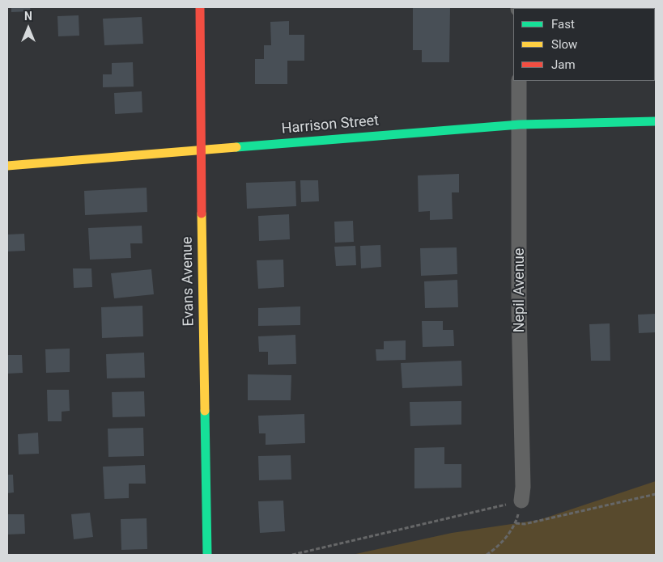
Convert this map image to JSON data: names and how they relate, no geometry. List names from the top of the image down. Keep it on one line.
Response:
{"streets":{"street":["Harrison Street","Evans Avenue","Nepil Avenue"]},"crossings":[["Harrison Street","Evans Avenue"],["Harrison Street","Nepil Avenue"]],"legend":["Fast","Slow","Jam"],"north":"top"}
